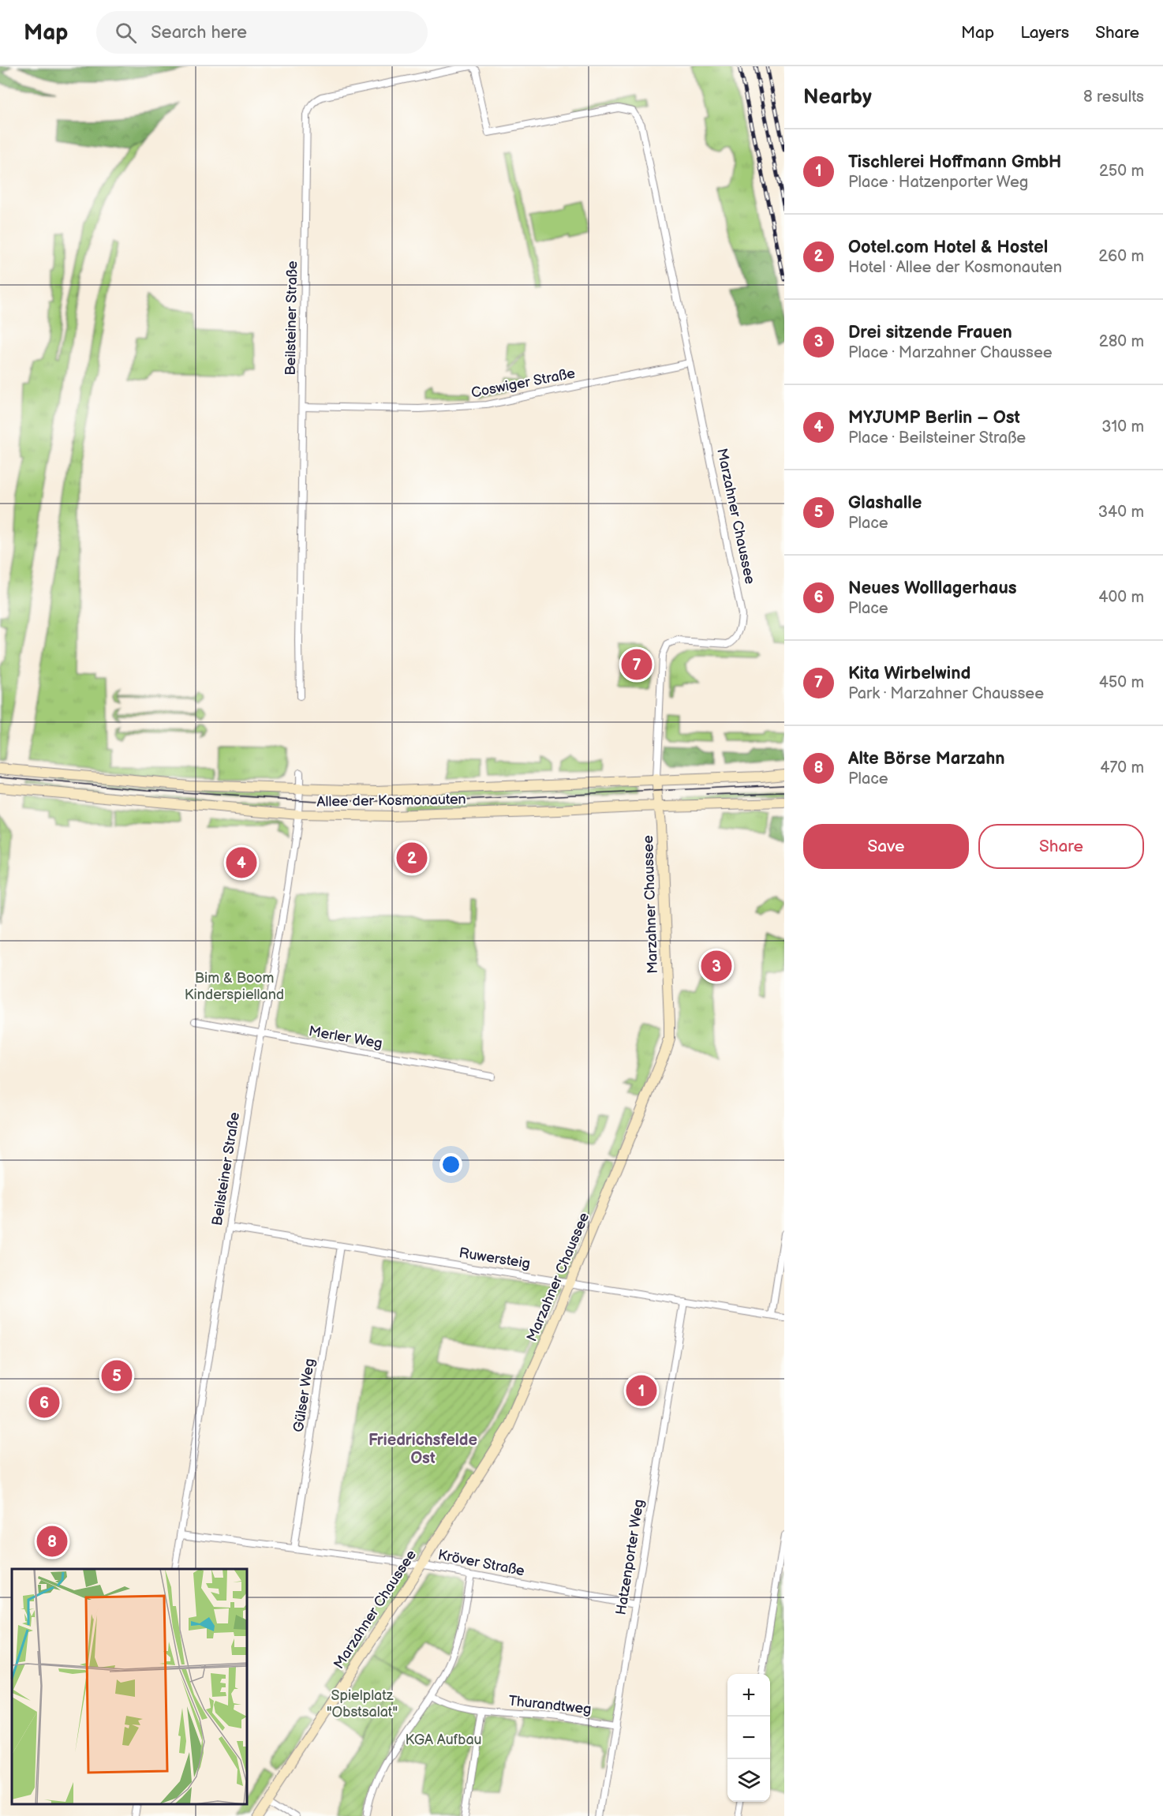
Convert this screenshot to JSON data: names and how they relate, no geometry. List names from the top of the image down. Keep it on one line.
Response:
{"streets":{"main road":["Marzahner Chaussee","Allee der Kosmonauten"],"street":["Beilsteiner Straße","Coswiger Straße","Merler Weg","Ruwersteig","Gülser Weg","Hatzenporter Weg","Kröver Straße","Thurandtweg"]},"crossings":[["Beilsteiner Straße","Coswiger Straße"],["Beilsteiner Straße","Marzahner Chaussee"],["Beilsteiner Straße","Allee der Kosmonauten"],["Beilsteiner Straße","Merler Weg"],["Beilsteiner Straße","Ruwersteig"],["Beilsteiner Straße","Kröver Straße"],["Coswiger Straße","Marzahner Chaussee"],["Marzahner Chaussee","Allee der Kosmonauten"],["Marzahner Chaussee","Ruwersteig"],["Marzahner Chaussee","Kröver Straße"],["Ruwersteig","Gülser Weg"],["Ruwersteig","Hatzenporter Weg"],["Gülser Weg","Kröver Straße"],["Hatzenporter Weg","Kröver Straße"],["Hatzenporter Weg","Thurandtweg"]],"districts":["Friedrichsfelde Ost"],"parks":["Bim & Boom Kinderspielland","Spielplatz \"Obstsalat\"","KGA Aufbau"],"page":{"header":"Map","search":"Search here","nav":["Map","Layers","Share"],"heading":["Nearby","8 results"],"list":[{"mark":"1","name":"Tischlerei Hoffmann GmbH","note":"Place · Hatzenporter Weg","value":"250 m"},{"mark":"2","name":"Ootel.com Hotel & Hostel","note":"Hotel · Allee der Kosmonauten","value":"260 m"},{"mark":"3","name":"Drei sitzende Frauen","note":"Place · Marzahner Chaussee","value":"280 m"},{"mark":"4","name":"MYJUMP Berlin – Ost","note":"Place · Beilsteiner Straße","value":"310 m"},{"mark":"5","name":"Glashalle","note":"Place","value":"340 m"},{"mark":"6","name":"Neues Wolllagerhaus","note":"Place","value":"400 m"},{"mark":"7","name":"Kita Wirbelwind","note":"Park · Marzahner Chaussee","value":"450 m"},{"mark":"8","name":"Alte Börse Marzahn","note":"Place","value":"470 m"}],"pins":["7","2","4","3","5","1","6","8"],"buttons":["Save","Share"],"map_buttons":["+","−"]}}
